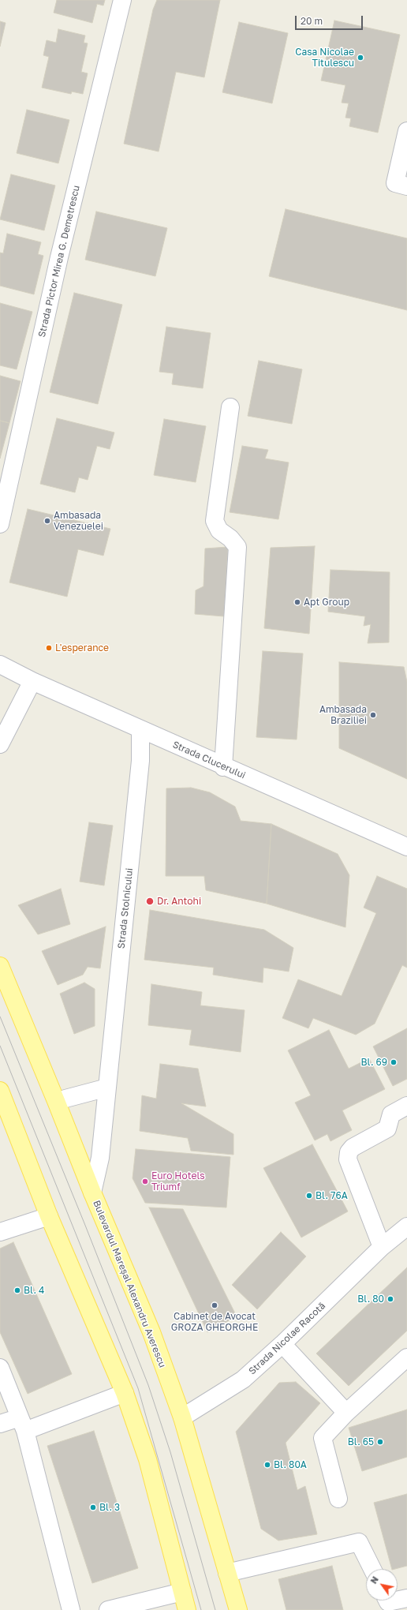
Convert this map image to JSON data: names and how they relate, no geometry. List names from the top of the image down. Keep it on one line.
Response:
{"streets":{"main road":["Bulevardul Mareșal Alexandru Averescu"],"street":["Strada Pictor Mirea G. Demetrescu","Strada Clucerului","Strada Stolnicului","Strada Nicolae Racotă"]},"crossings":[["Strada Clucerului","Strada Stolnicului"],["Strada Stolnicului","Bulevardul Mareșal Alexandru Averescu"],["Bulevardul Mareșal Alexandru Averescu","Strada Nicolae Racotă"]],"places":["Casa Nicolae Titulescu","Ambasada Venezuelei","Apt Group","L'esperance","Ambasada Braziliei","Dr. Antohi","Bl. 69","Euro Hotels Triumf","Bl. 76A","Bl. 4","Bl. 80","Cabinet de Avocat GROZA GHEORGHE","Bl. 65","Bl. 80A","Bl. 3"],"scale_bar":"20 m","north":"top left"}
